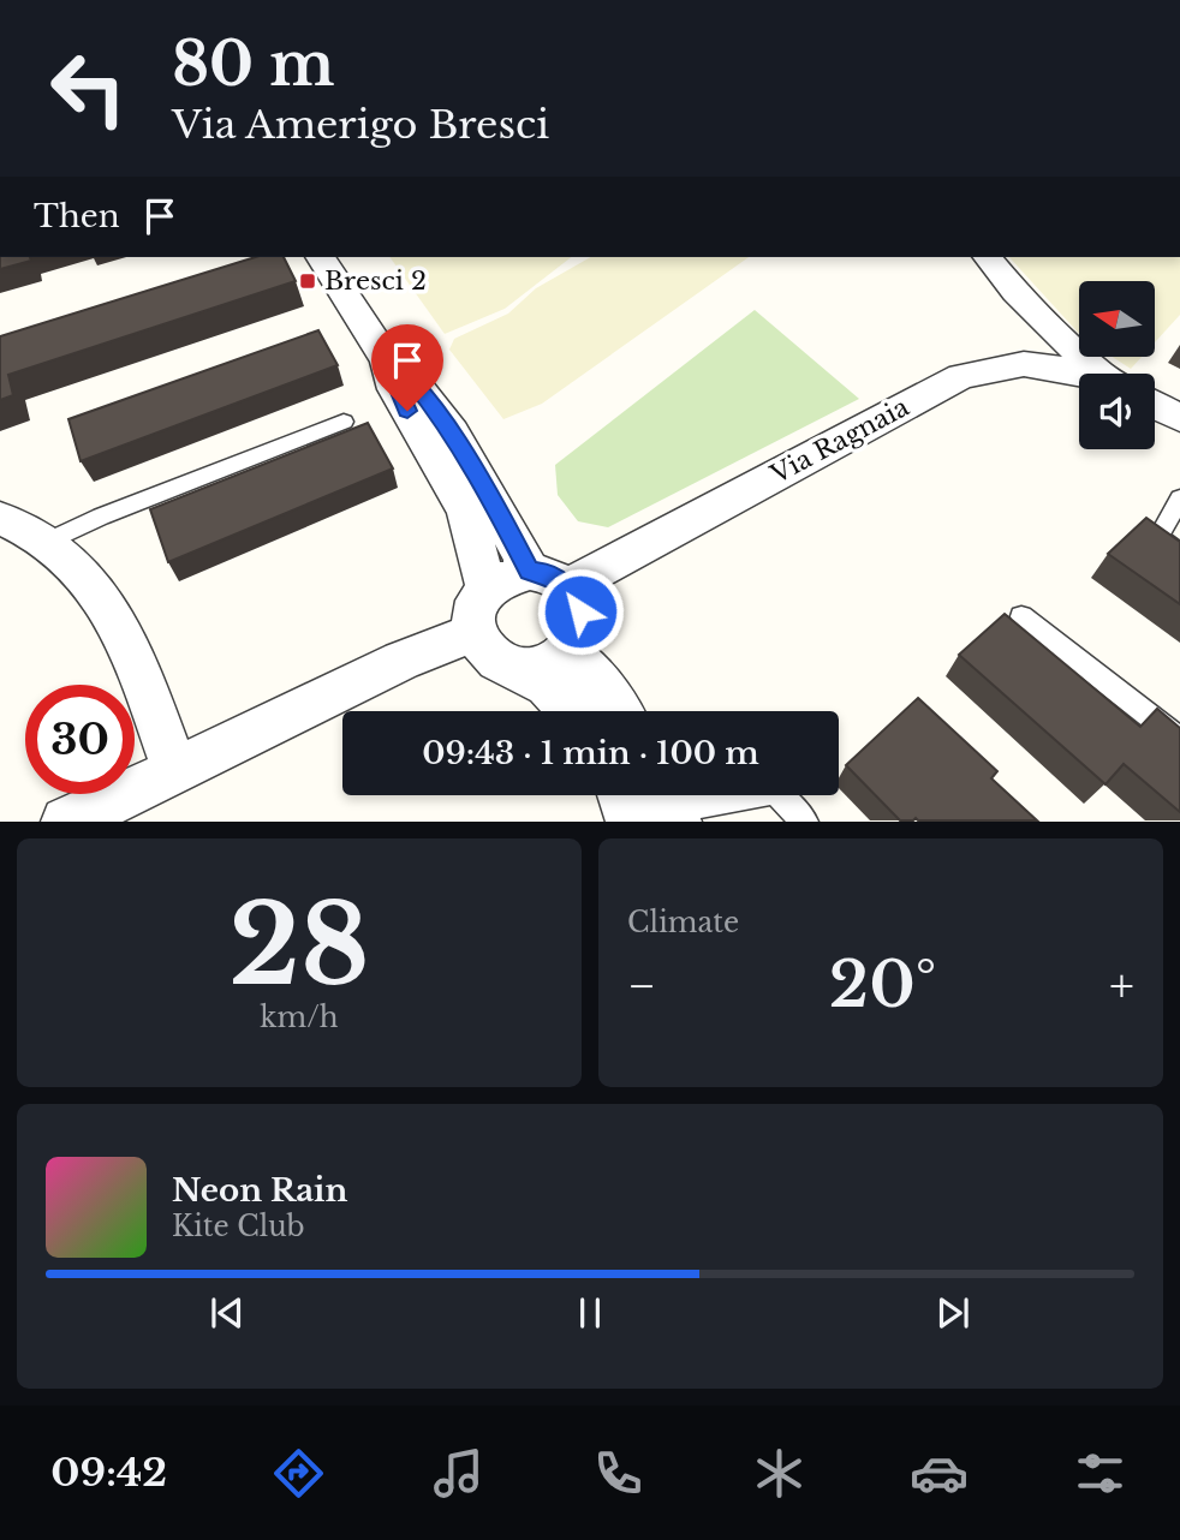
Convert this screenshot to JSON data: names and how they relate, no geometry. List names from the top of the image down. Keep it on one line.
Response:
{"streets":{"street":["Via Ragnaia"]},"places":{"transit":["Bresci 2"]},"north":"left","page":{"turn":["80 m","Via Amerigo Bresci"],"then":"Then","limit":"30","trip":"09:43 · 1 min · 100 m","tile":[["28","km/h"],"Climate"],"heat":["−","20°","+"],"song":["Neon Rain","Kite Club"],"tabs":"09:42"}}
